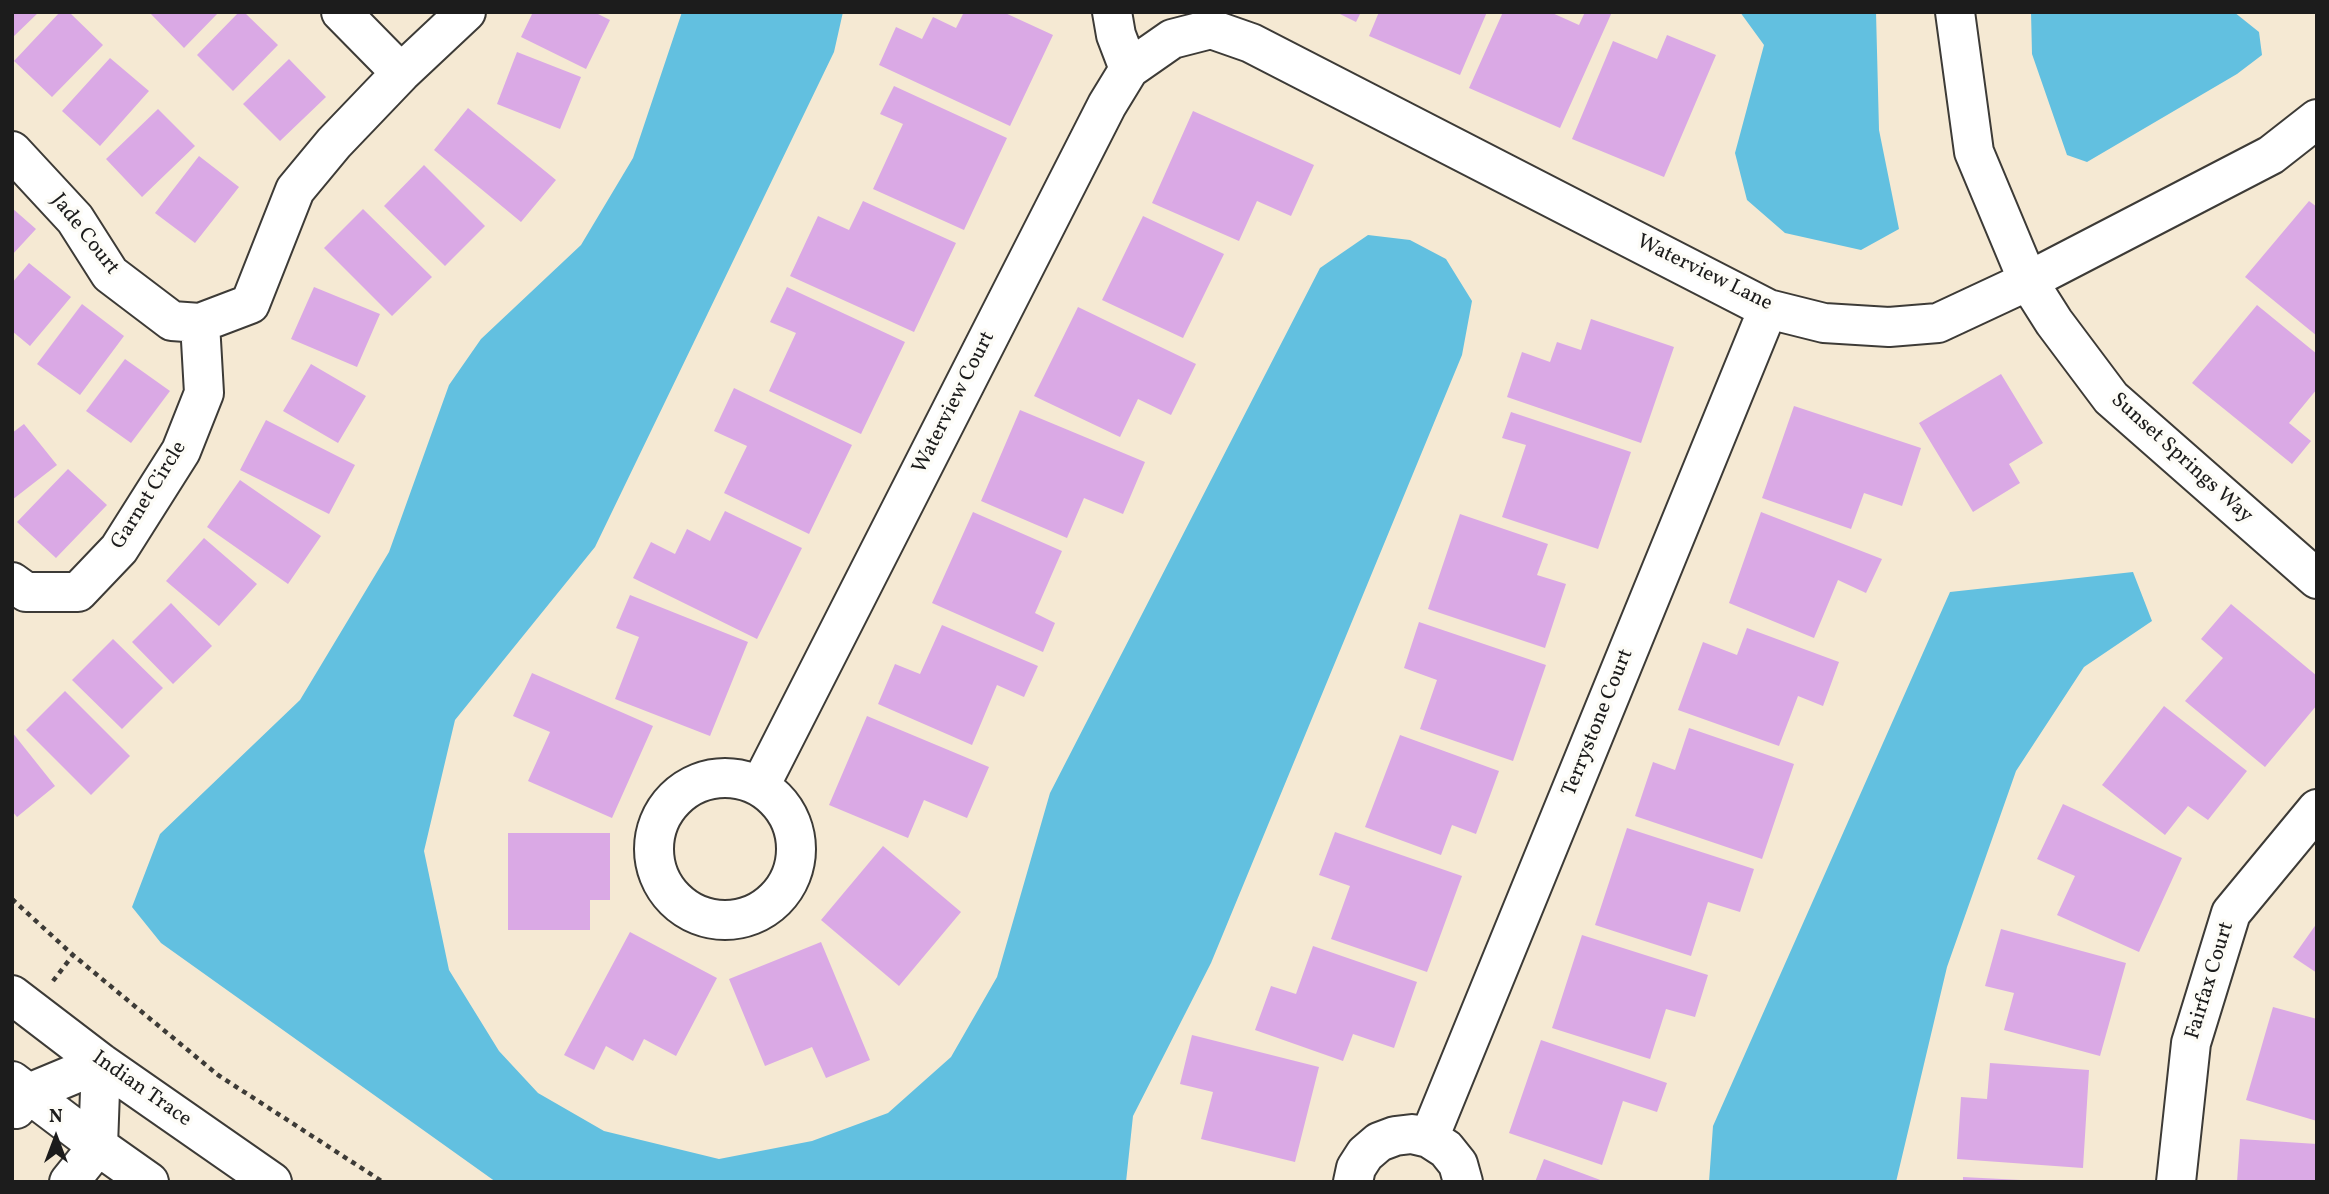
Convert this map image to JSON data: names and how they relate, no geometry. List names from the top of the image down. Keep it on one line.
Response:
{"streets":{"street":["Jade Court","Waterview Lane","Waterview Court","Sunset Springs Way","Garnet Circle","Terrystone Court","Fairfax Court","Indian Trace"]},"crossings":[["Jade Court","Garnet Circle"],["Waterview Lane","Waterview Court"],["Waterview Lane","Sunset Springs Way"],["Waterview Lane","Terrystone Court"]],"north":"top"}
